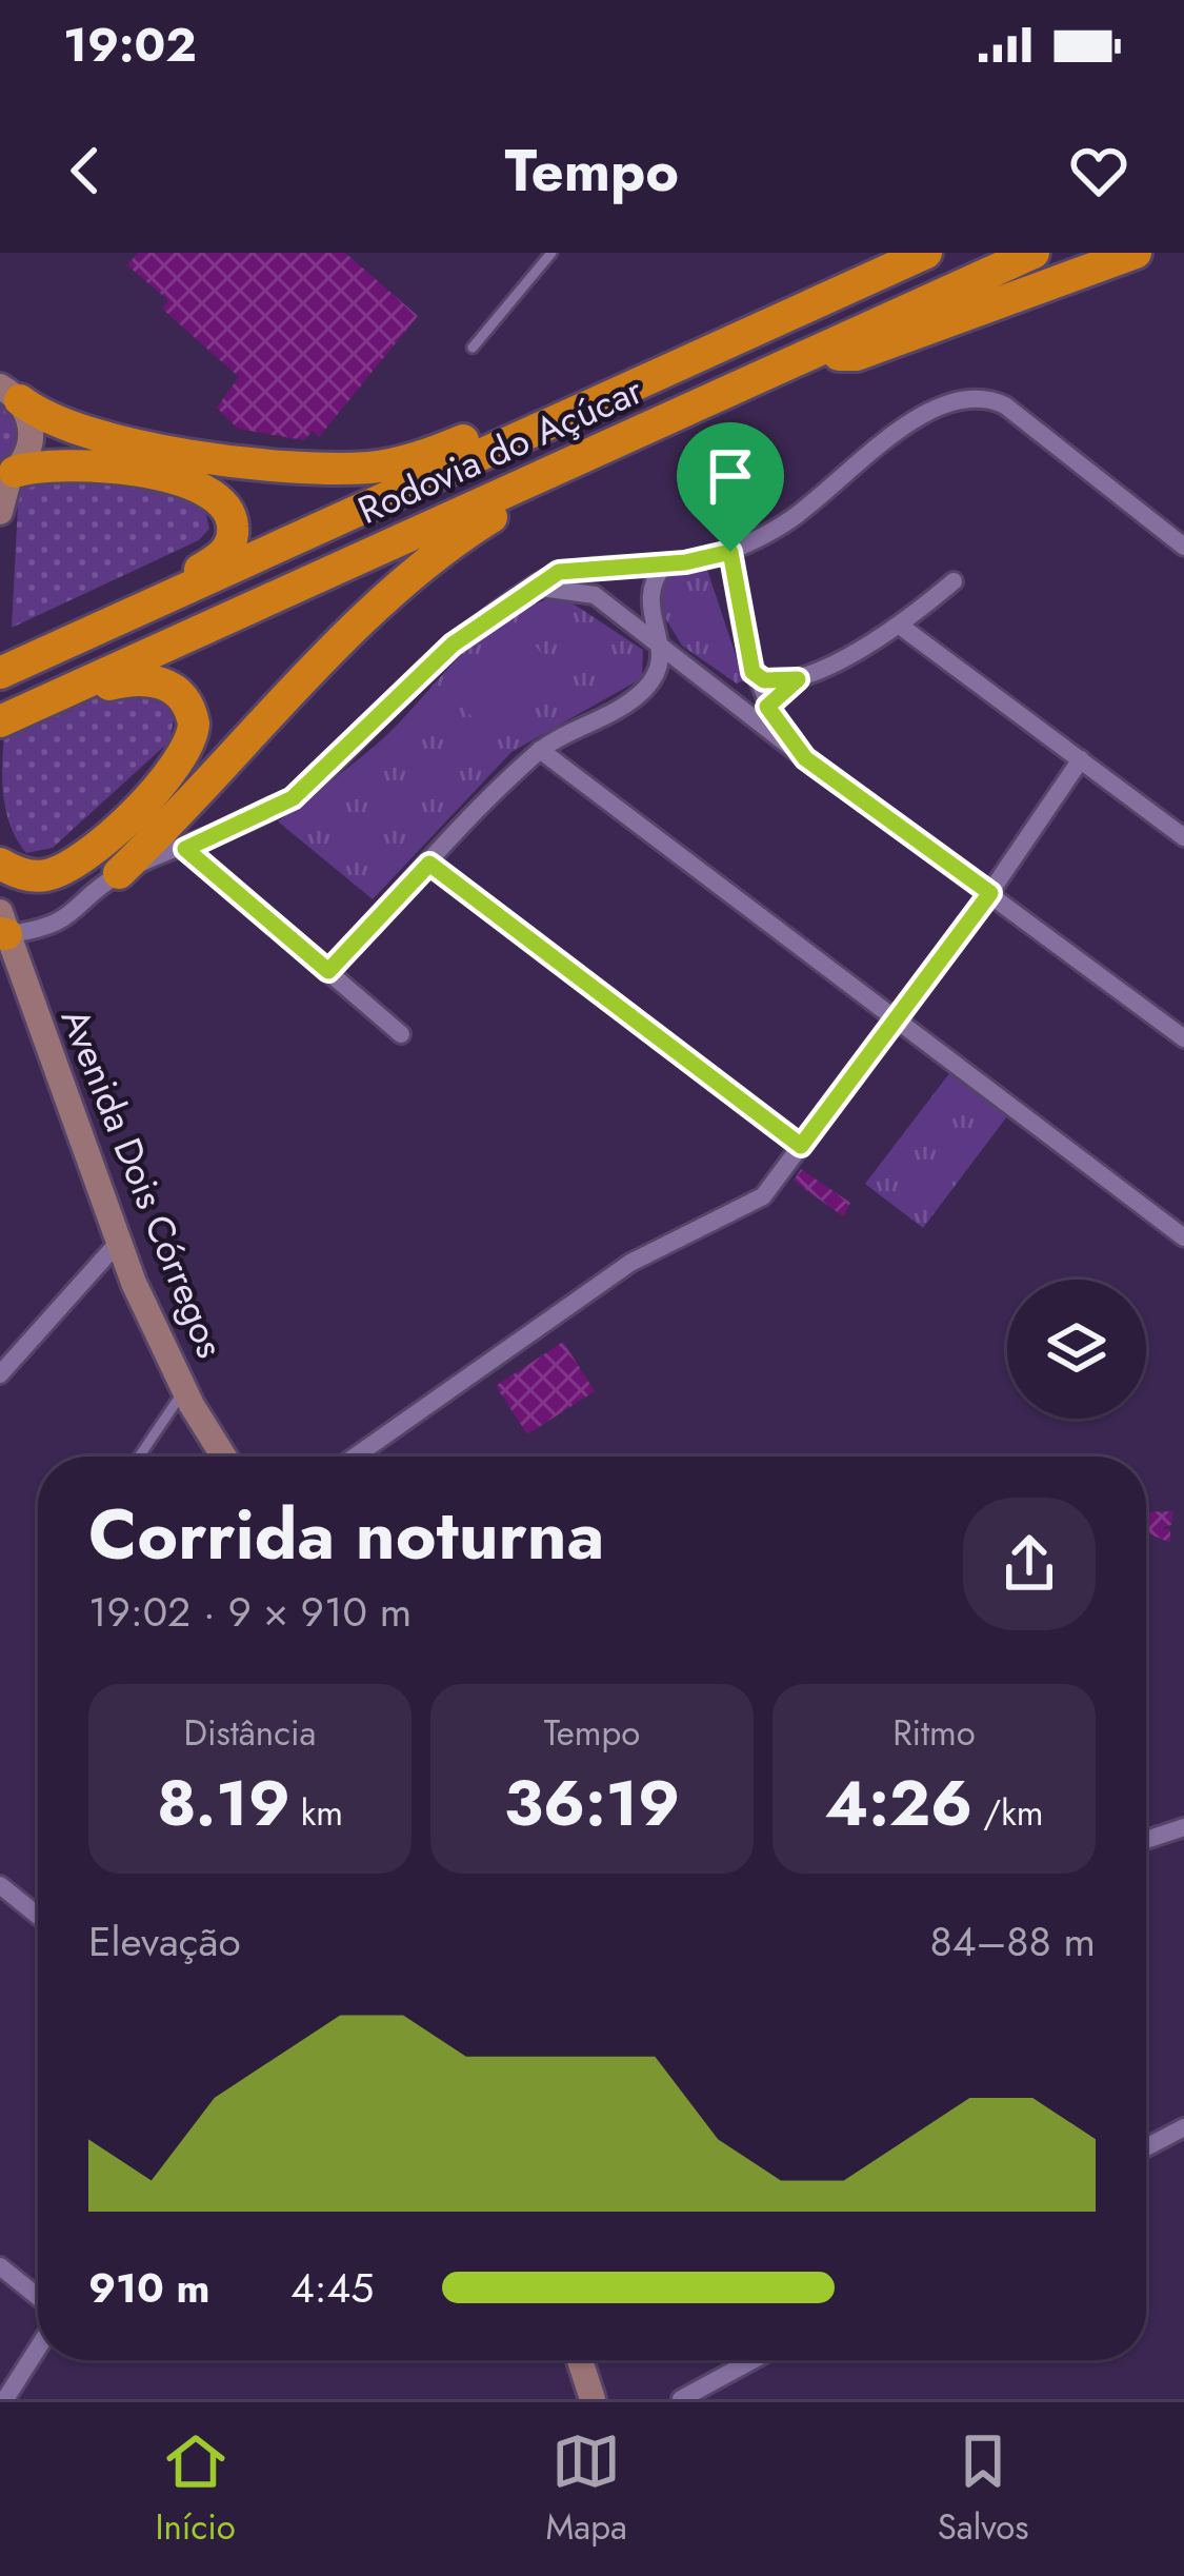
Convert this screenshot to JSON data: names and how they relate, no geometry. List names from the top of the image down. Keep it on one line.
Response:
{"streets":{"highway":["Rodovia do Açúcar"],"street":["Avenida Dois Córregos"]},"page":{"status":"19:02","header":"Tempo","heading":["Corrida noturna","19:02 · 9 × 910 m"],"stats":[["Distância","8.19 km"],["Tempo","36:19"],["Ritmo","4:26 /km"]],"chart":["Elevação","84–88 m"],"list":[{"name":"910 m","note":"4:45"}],"tabs":["Início","Mapa","Salvos"]}}
